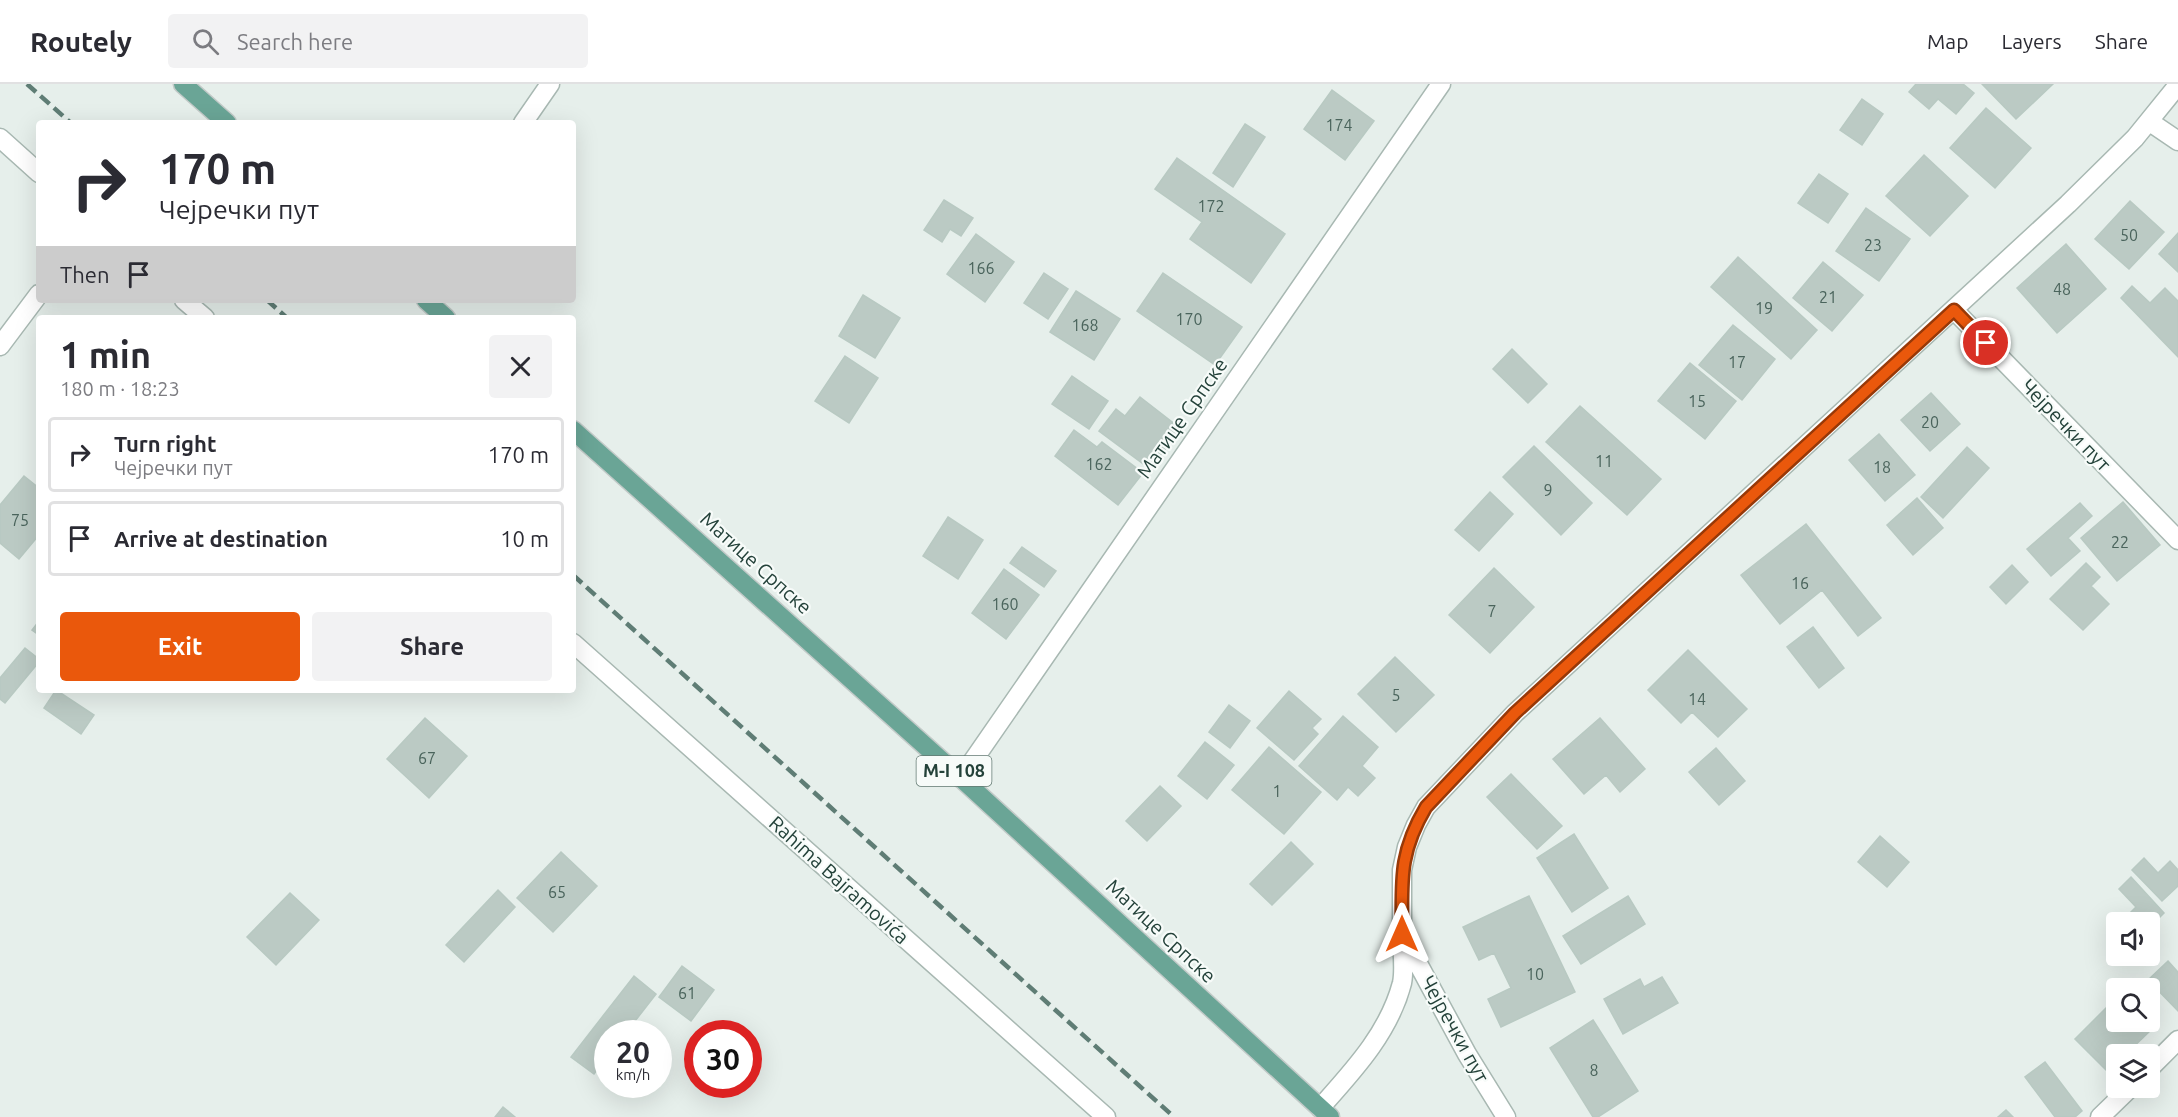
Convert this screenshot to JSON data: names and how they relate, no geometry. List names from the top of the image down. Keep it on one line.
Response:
{"streets":{"main road":["Матице Српске","M-I 108"],"street":["Чејречки пут","Rahima Bajramovića"]},"house_numbers":["174","172","50","23","166","48","21","19","170","168","17","15","20","11","162","18","9","75","22","16","160","7","5","14","67","1","65","10","61","8"],"page":{"header":"Routely","search":"Search here","nav":["Map","Layers","Share"],"turn":["170 m","Чејречки пут"],"then":"Then","heading":["1 min","180 m · 18:23"],"list":[{"name":"Turn right","note":"Чејречки пут","value":"170 m"},{"name":"Arrive at destination","value":"10 m"}],"buttons":["Exit","Share"],"speed":"20 km/h","limit":"30"}}
